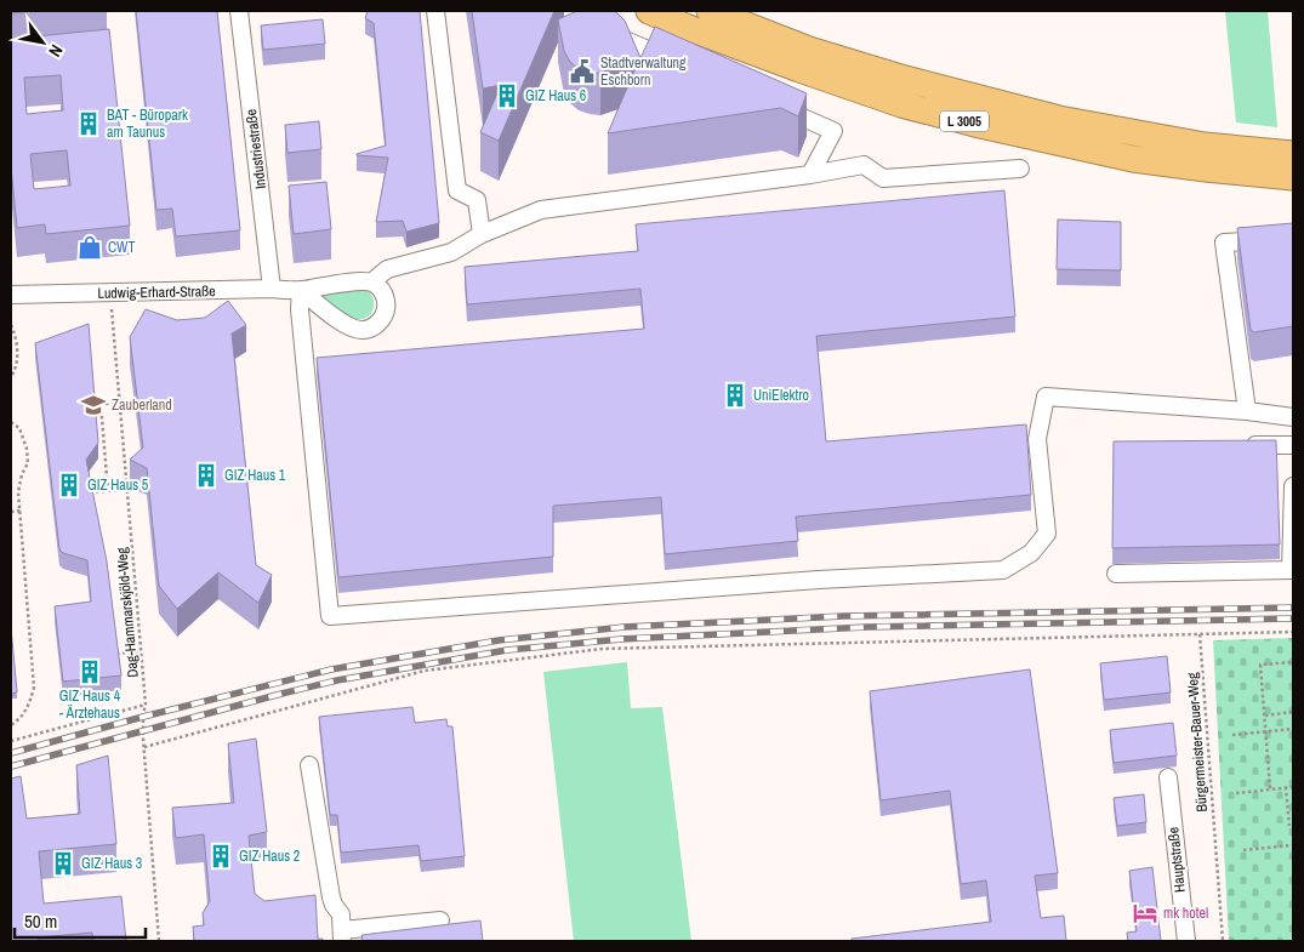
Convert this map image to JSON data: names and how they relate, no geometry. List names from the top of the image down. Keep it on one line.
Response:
{"streets":{"highway":["L 3005"],"street":["Industriestraße","Ludwig-Erhard-Straße","Hauptstraße"],"path":["Dag-Hammarskjöld-Weg","Bürgermeister-Bauer-Weg"]},"crossings":[["Industriestraße","Ludwig-Erhard-Straße"],["Ludwig-Erhard-Straße","Dag-Hammarskjöld-Weg"]],"places":{"public building":["Stadtverwaltung Eschborn"],"building":["GIZ Haus 6","BAT - Büropark am Taunus","UniElektro","GIZ Haus 1","GIZ Haus 5","GIZ Haus 4 - Ärztehaus","GIZ Haus 2","GIZ Haus 3"],"shop":["CWT"],"school or university":["Zauberland"],"hotel":["mk hotel"]},"scale_bar":"50 m","north":"bottom right"}
